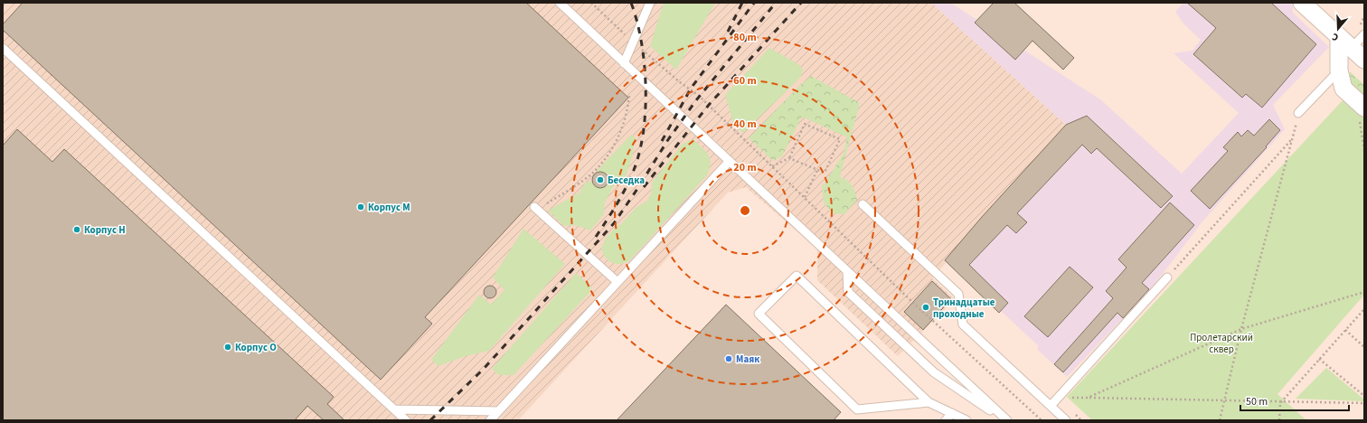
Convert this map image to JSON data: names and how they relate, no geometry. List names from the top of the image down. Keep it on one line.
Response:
{"parks":["Пролетарский сквер"],"places":["Беседка","Корпус М","Корпус Н","Тринадцатые проходные","Корпус О","Маяк"],"scale_bar":"50 m","north":"bottom","rings":["80 m","60 m","40 m","20 m"]}
